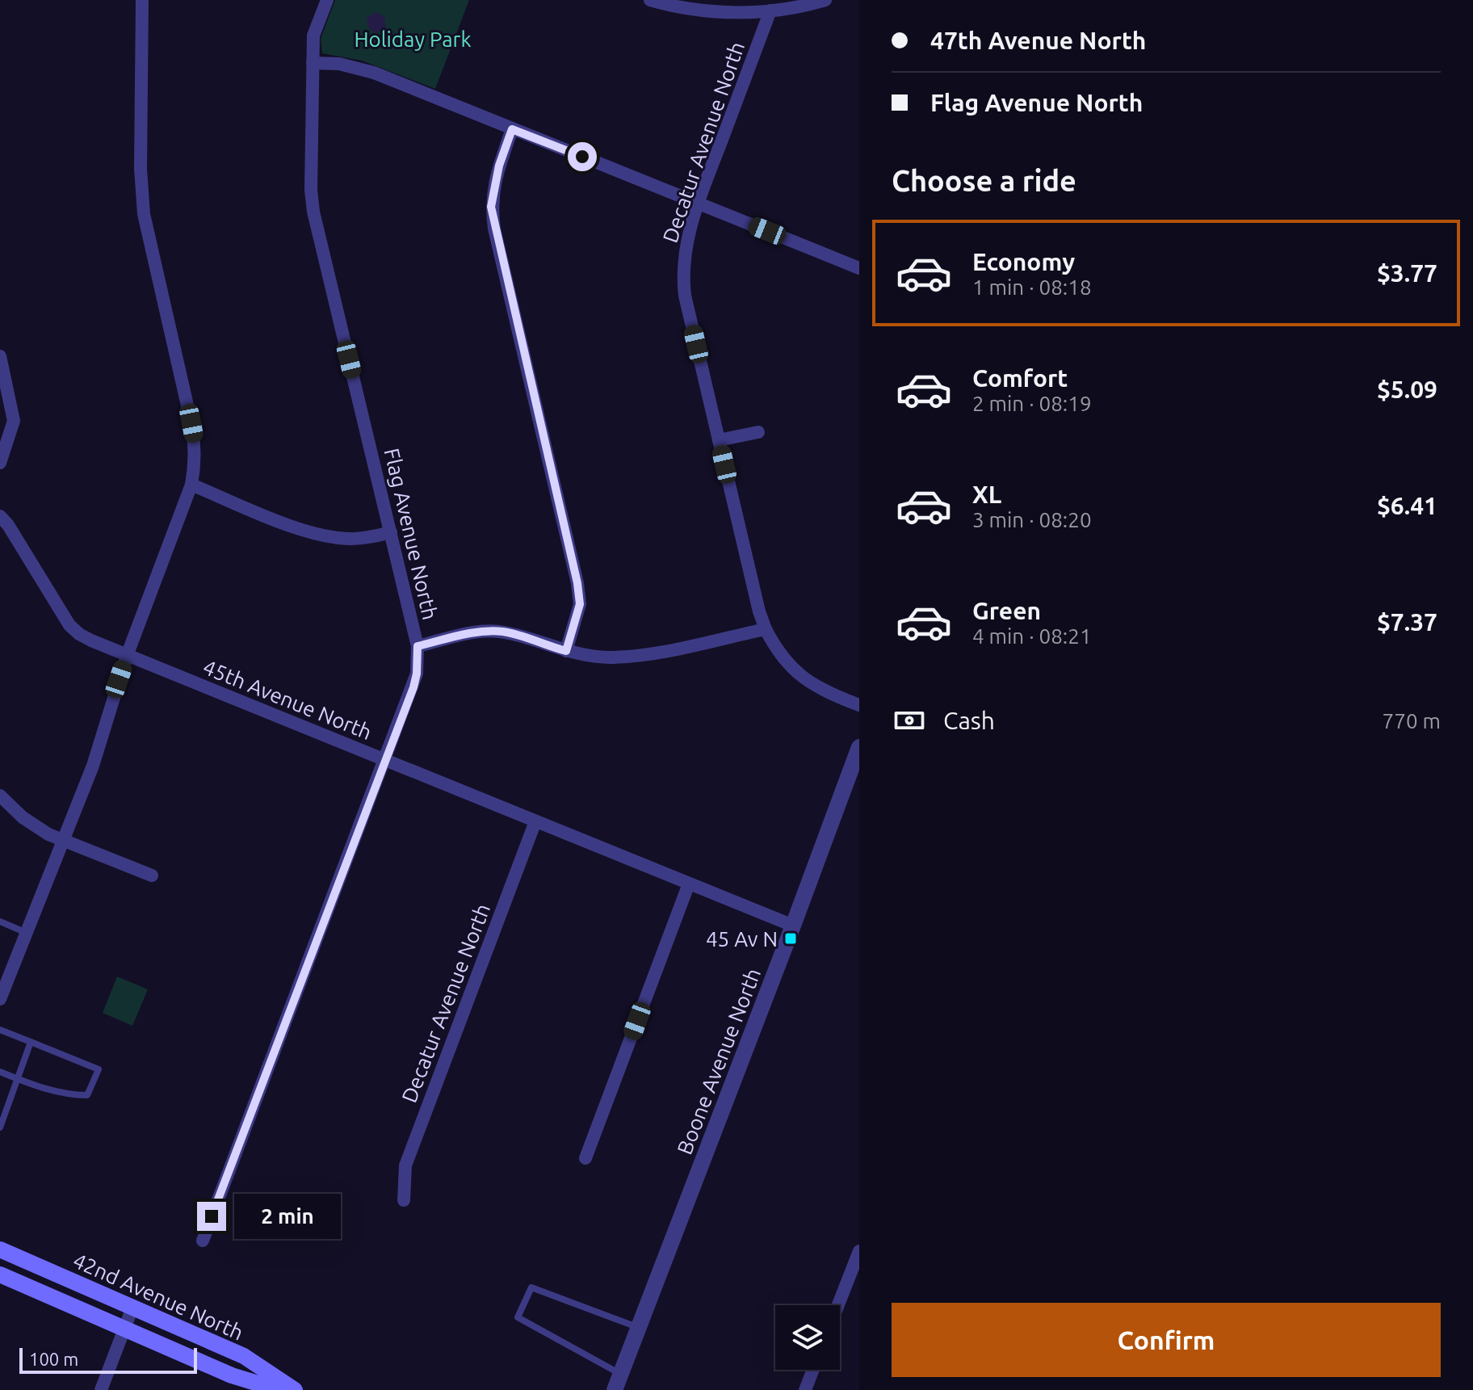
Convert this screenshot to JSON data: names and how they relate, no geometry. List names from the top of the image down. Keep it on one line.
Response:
{"streets":{"main road":["42nd Avenue North"],"street":["Decatur Avenue North","Flag Avenue North","45th Avenue North","Boone Avenue North"]},"crossings":[["Decatur Avenue North","45th Avenue North"],["Flag Avenue North","45th Avenue North"],["45th Avenue North","Boone Avenue North"]],"parks":["Holiday Park"],"places":{"transit":["45 Av N"]},"scale_bar":"100 m","page":{"banner":["47th Avenue North","Flag Avenue North"],"heading":"Choose a ride","list":[{"name":"Economy","note":"1 min · 08:18","value":"$3.77"},{"name":"Comfort","note":"2 min · 08:19","value":"$5.09"},{"name":"XL","note":"3 min · 08:20","value":"$6.41"},{"name":"Green","note":"4 min · 08:21","value":"$7.37"}],"pay":["Cash","770 m"],"bubble":"2 min","buttons":"Confirm","scale":"100 m"}}
